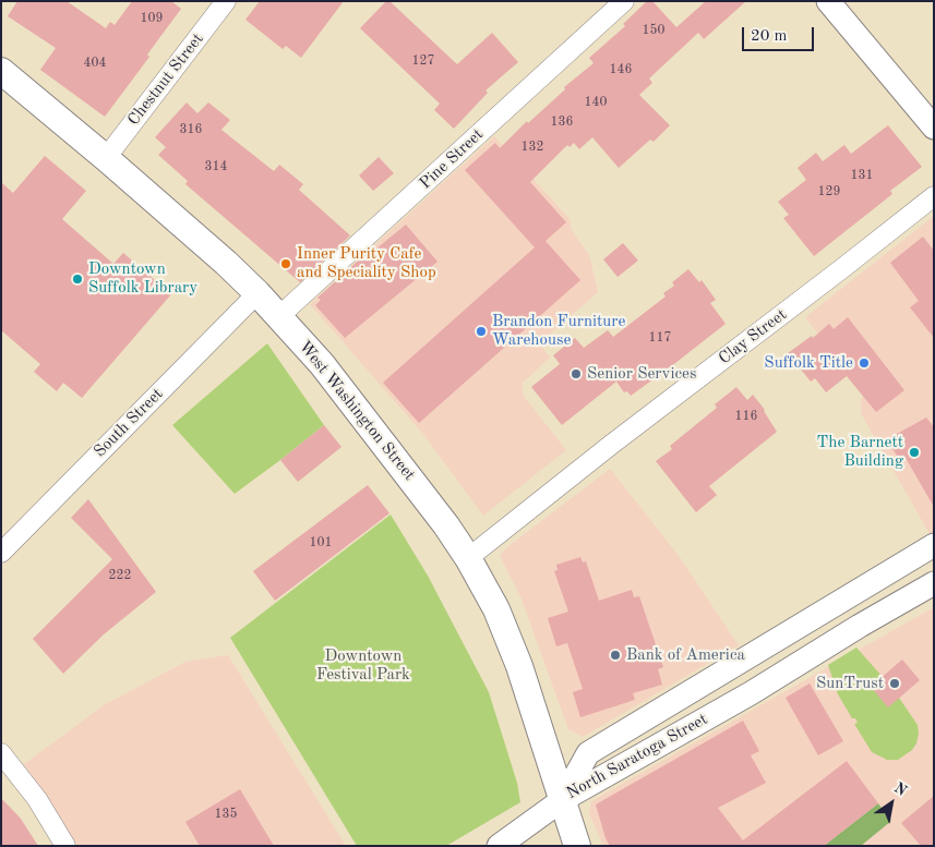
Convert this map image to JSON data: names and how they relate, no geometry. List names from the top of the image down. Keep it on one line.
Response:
{"streets":{"main road":["West Washington Street"],"street":["Chestnut Street","Pine Street","Clay Street","South Street","North Saratoga Street"]},"crossings":[["Chestnut Street","West Washington Street"],["Pine Street","West Washington Street"],["Clay Street","West Washington Street"],["West Washington Street","South Street"],["West Washington Street","North Saratoga Street"]],"parks":["Downtown Festival Park"],"places":["Inner Purity Cafe and Speciality Shop","Downtown Suffolk Library","Brandon Furniture Warehouse","Suffolk Title","Senior Services","The Barnett Building","Bank of America","SunTrust"],"house_numbers":["109","150","127","404","146","140","136","316","132","314","131","129","117","116","101","222","135"],"scale_bar":"20 m","north":"top right"}
